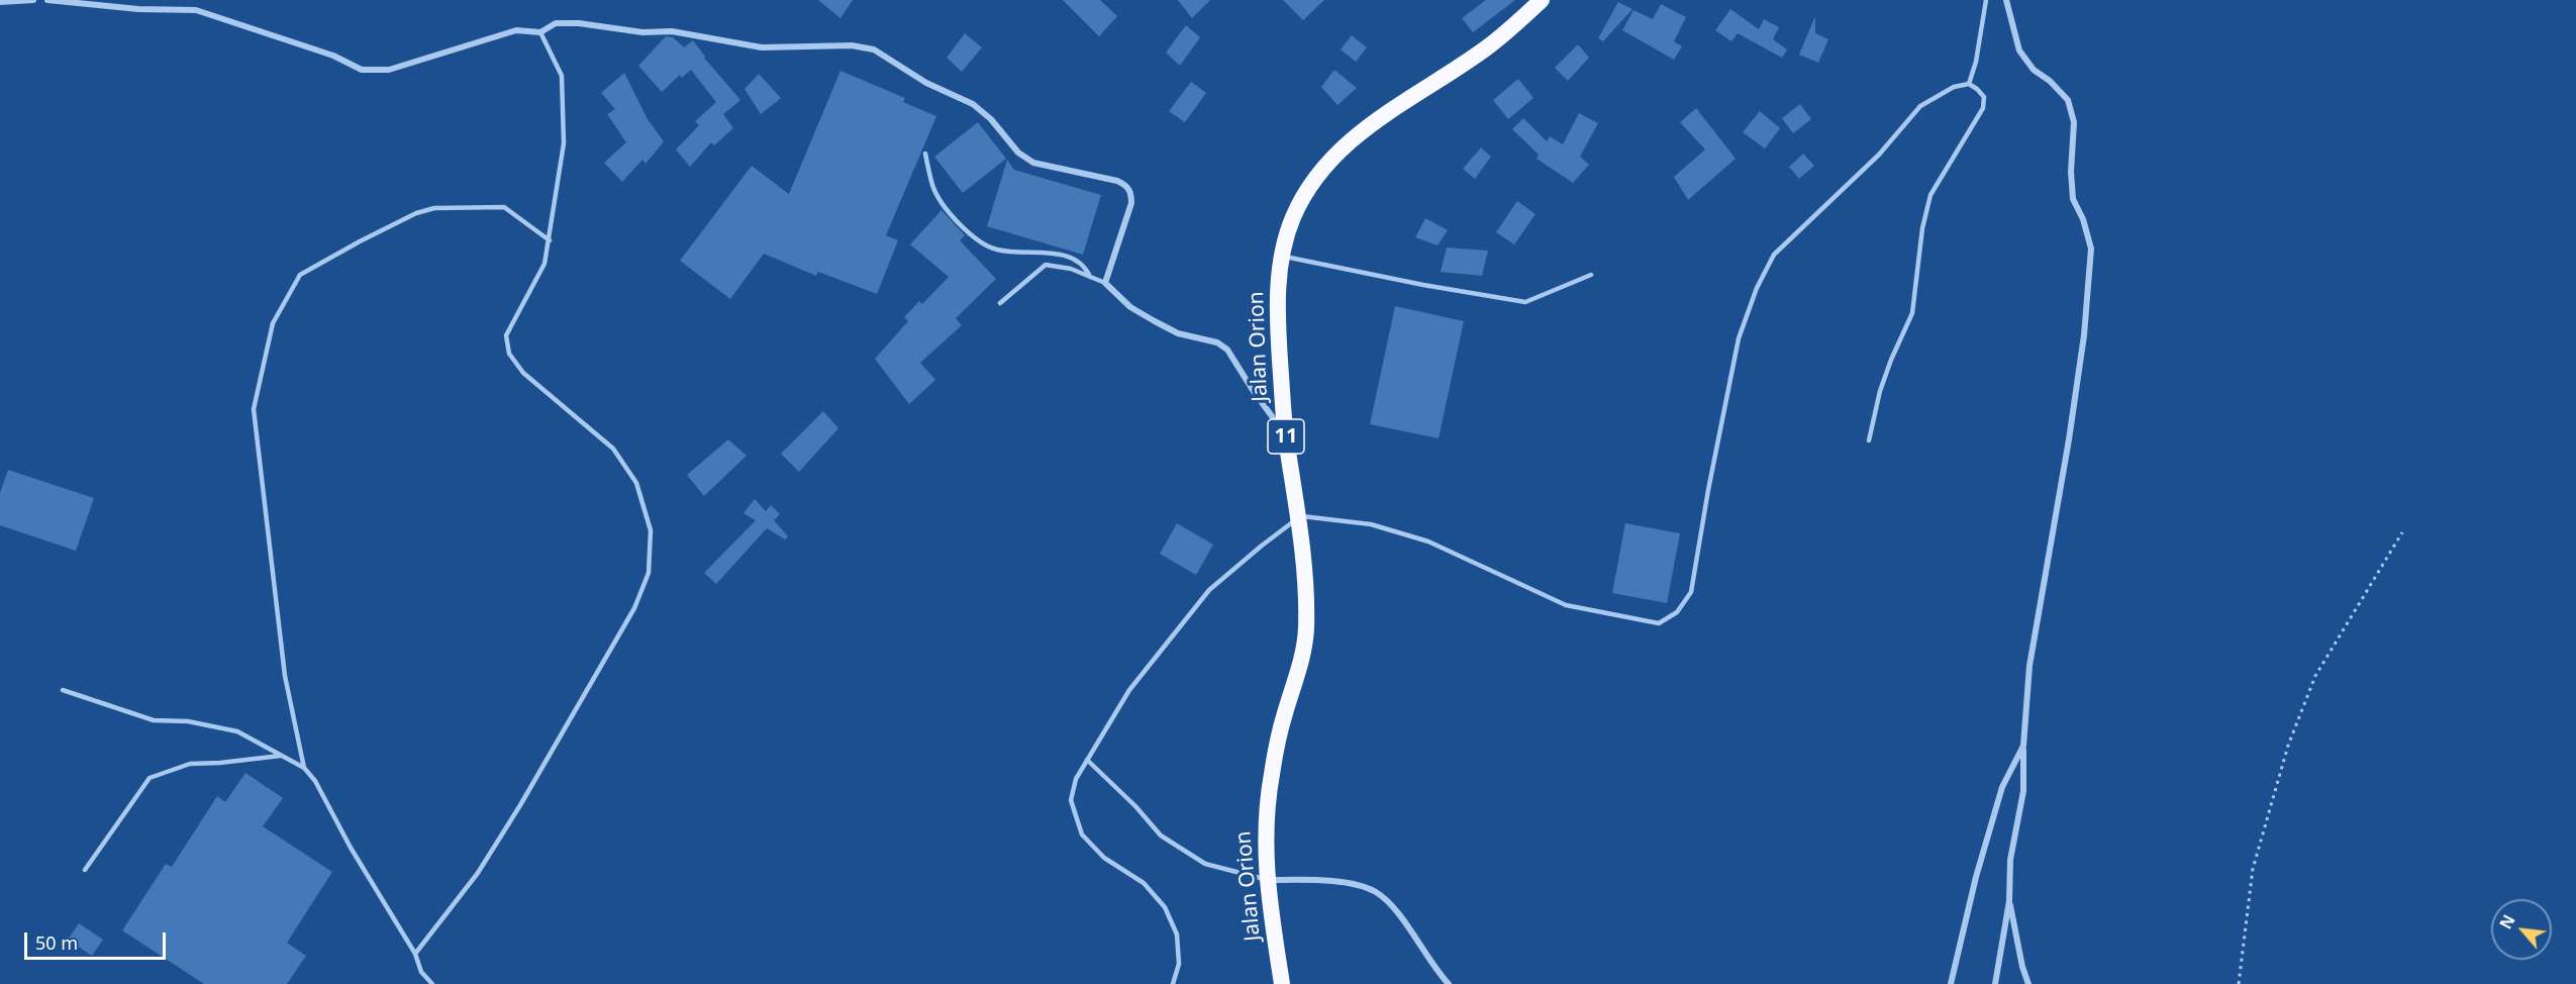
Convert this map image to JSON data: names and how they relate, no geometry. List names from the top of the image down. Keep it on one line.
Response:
{"streets":{"highway":["Jalan Orion","11"]},"scale_bar":"50 m","north":"top left"}
